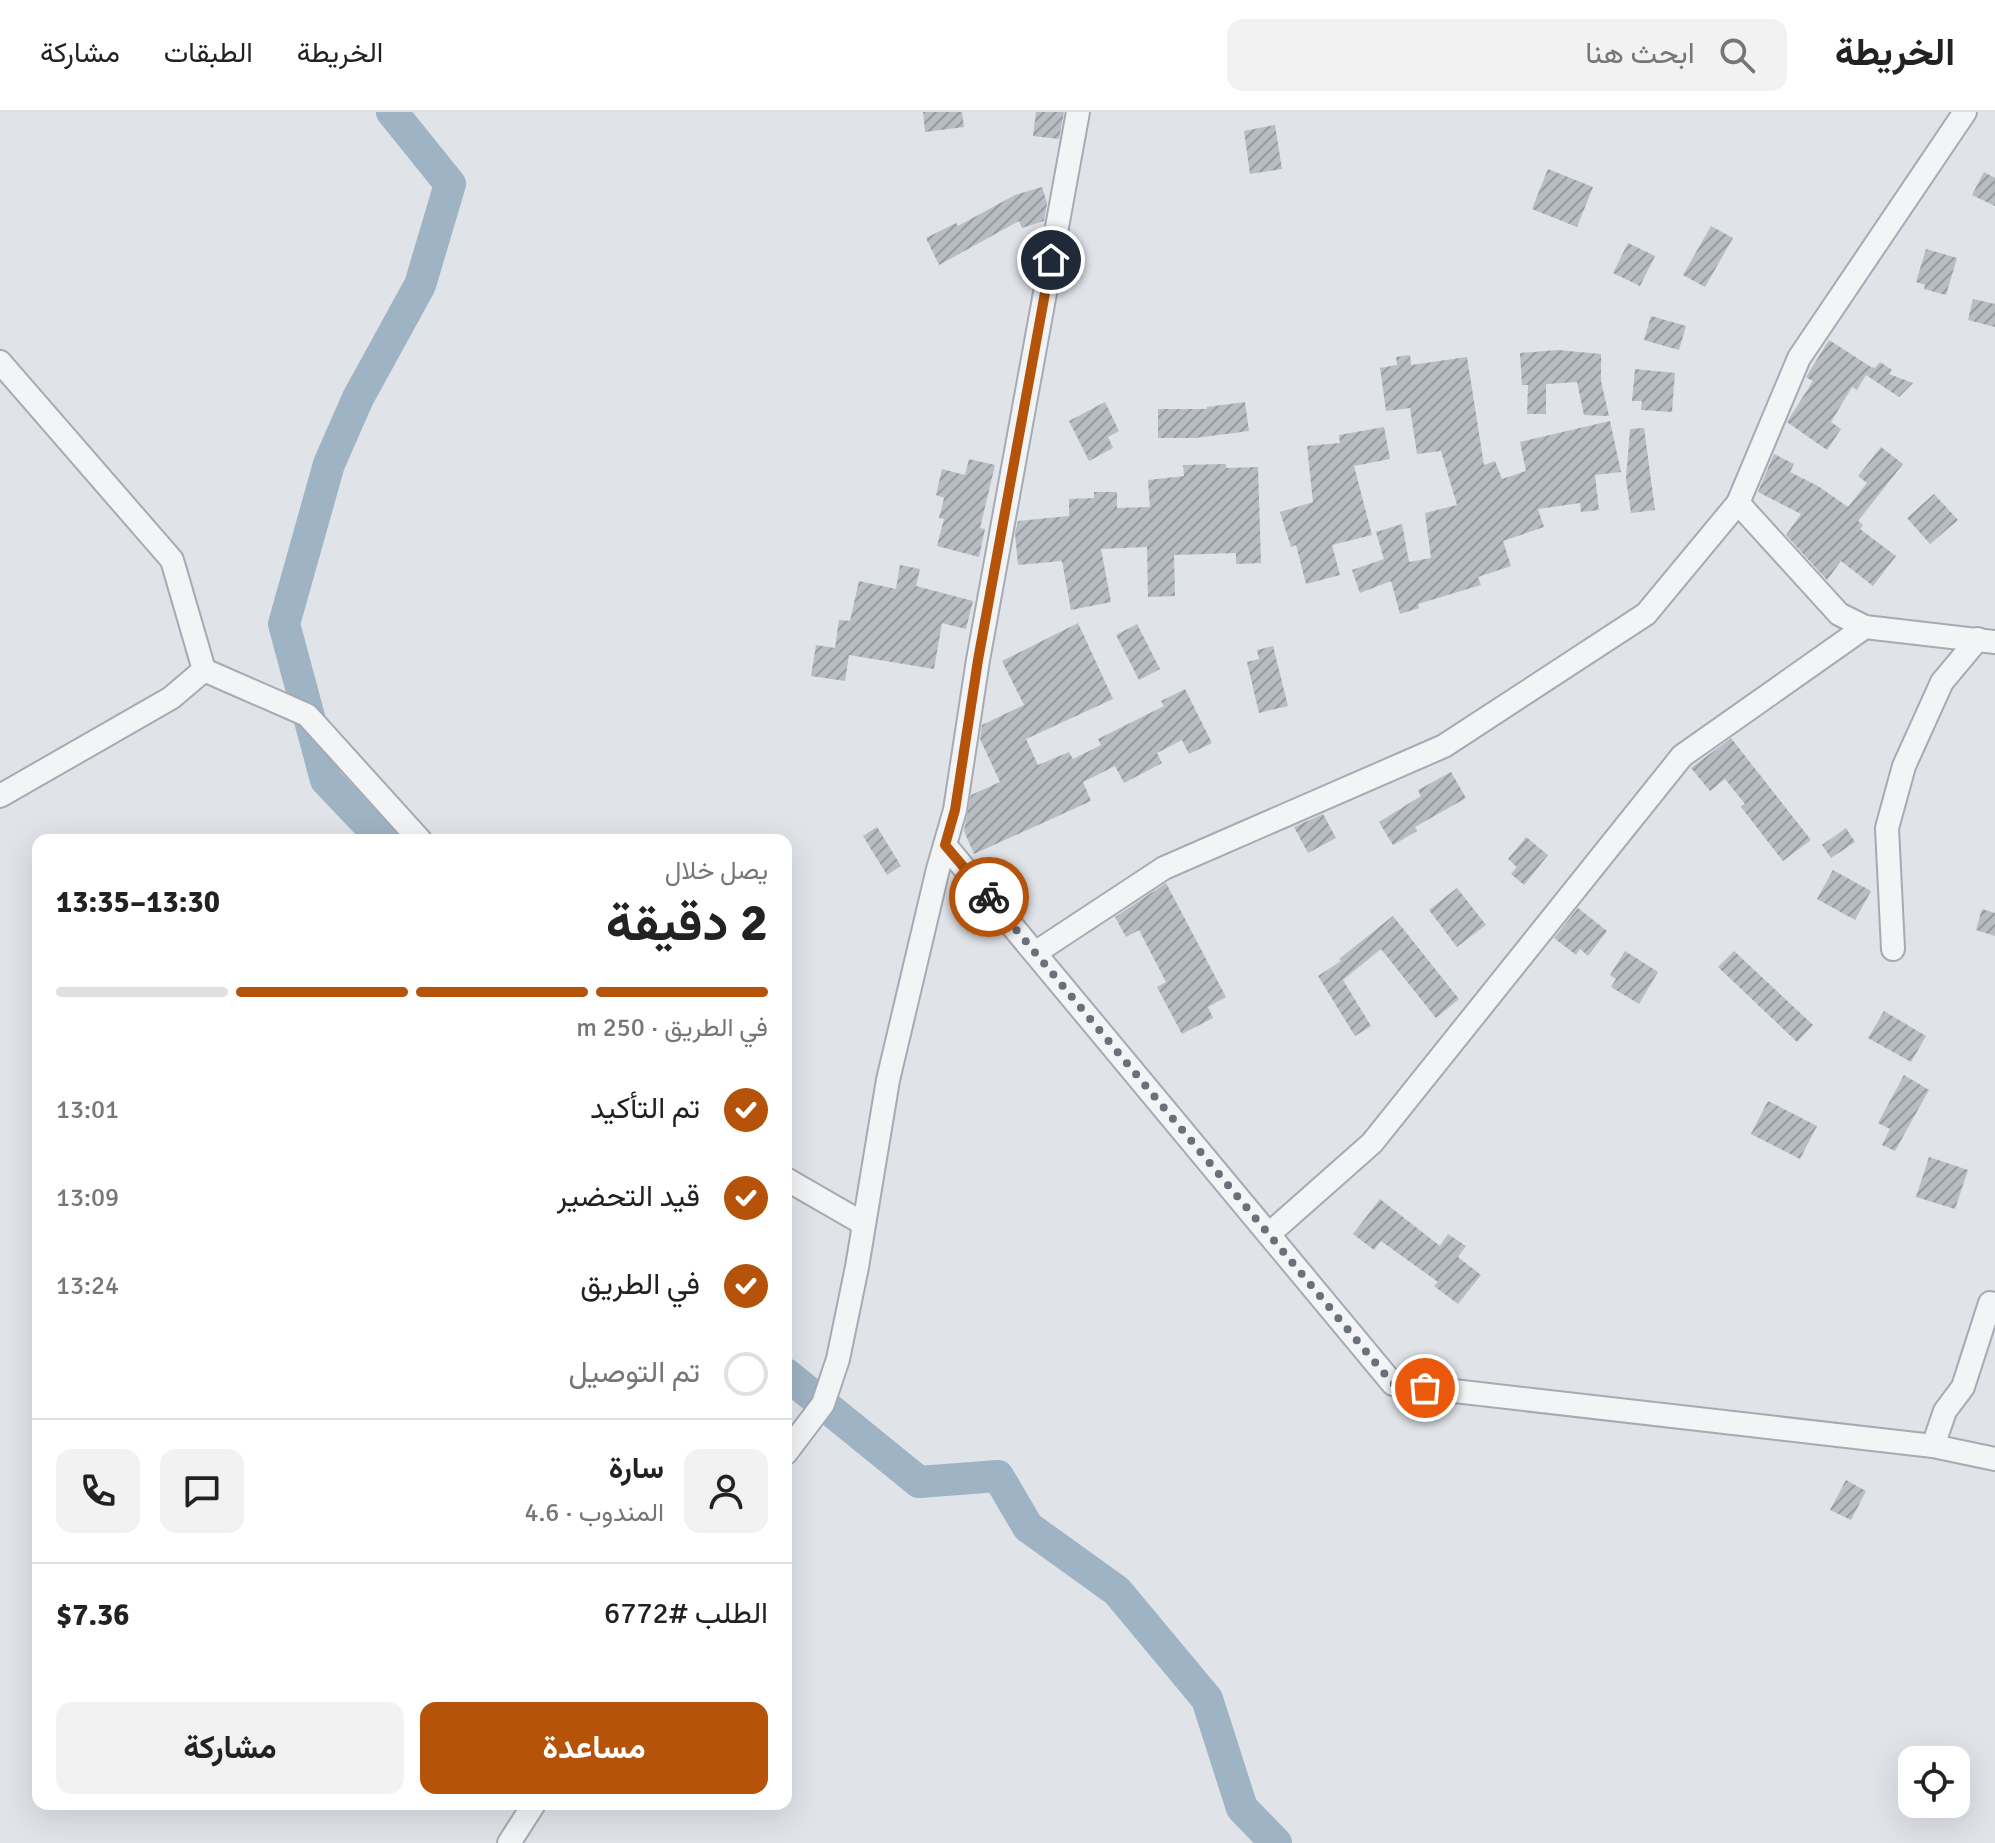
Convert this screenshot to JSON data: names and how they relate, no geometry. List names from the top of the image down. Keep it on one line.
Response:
{"page":{"header":"الخريطة","search":"ابحث هنا","nav":["الخريطة","الطبقات","مشاركة"],"heading":["2 دقيقة","يصل خلال","13:30–13:35"],"panel":["سارة","المندوب · 4.6","الطلب #6772","$7.36"],"bar":"في الطريق · 250 m","list":[["تم التأكيد","13:01"],["قيد التحضير","13:09"],["في الطريق","13:24"],"تم التوصيل"],"buttons":["مساعدة","مشاركة"]}}
